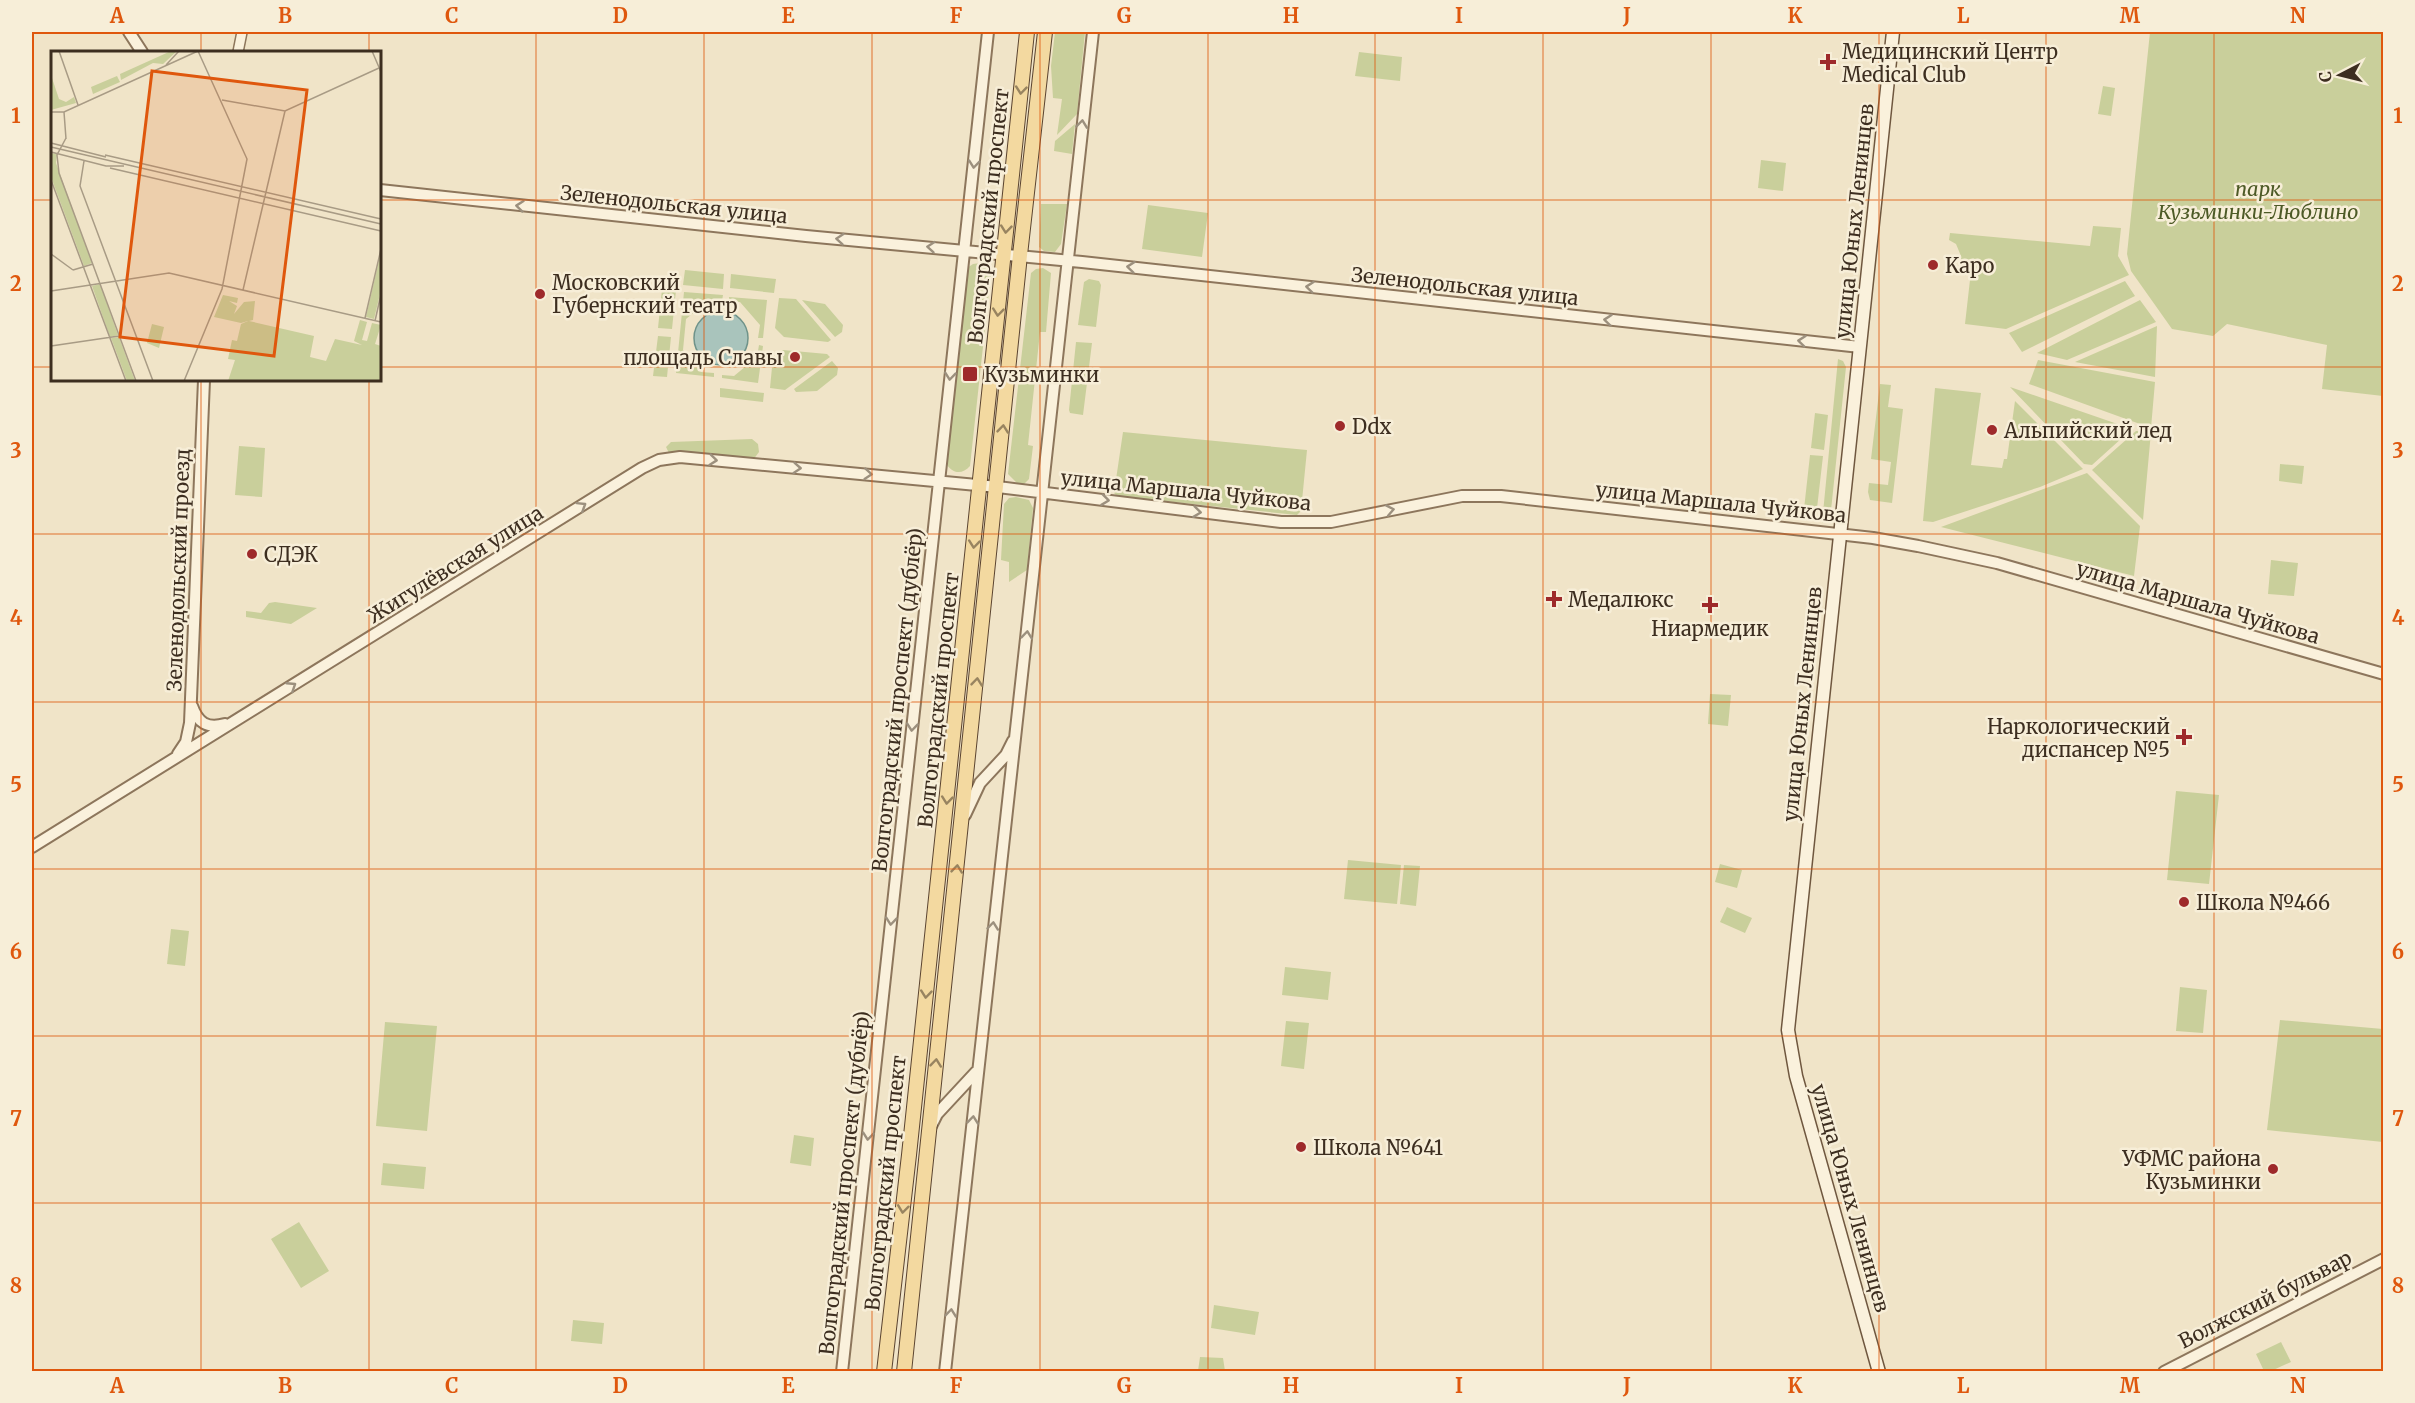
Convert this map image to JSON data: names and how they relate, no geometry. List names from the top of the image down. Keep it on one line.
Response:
{"streets":{"main road":["Волгоградский проспект","улица Юных Ленинцев"],"street":["Зеленодольская улица","улица Маршала Чуйкова","Жигулёвская улица","Зеленодольский проезд","Волгоградский проспект (дублёр)","Волжский бульвар"]},"crossings":[["Зеленодольская улица","Волгоградский проспект"],["Зеленодольская улица","улица Юных Ленинцев"],["Зеленодольская улица","Волгоградский проспект (дублёр)"],["Волгоградский проспект","улица Маршала Чуйкова"],["Волгоградский проспект","Жигулёвская улица"],["улица Юных Ленинцев","улица Маршала Чуйкова"],["улица Маршала Чуйкова","Жигулёвская улица"],["Жигулёвская улица","Зеленодольский проезд"],["Жигулёвская улица","Волгоградский проспект (дублёр)"]],"one_way":["Зеленодольская улица","улица Маршала Чуйкова","Жигулёвская улица","Волгоградский проспект (дублёр)"],"parks":["парк Кузьминки-Люблино"],"places":{"health":["Медицинский Центр Medical Club","Медалюкс","Ниармедик","Наркологический диспансер №5"],"other":["Kapo","Московский Губернский театр","площадь Славы","Ddx","Альпийский лед","СДЭК","Школа №466","Школа №641","УФМС района Кузьминки"],"transit":["Кузьминки"]},"north":"left","grid":{"columns":["A","B","C","D","E","F","G","H","I","J","K","L","M","N"],"rows":["1","2","3","4","5","6","7","8"]}}
